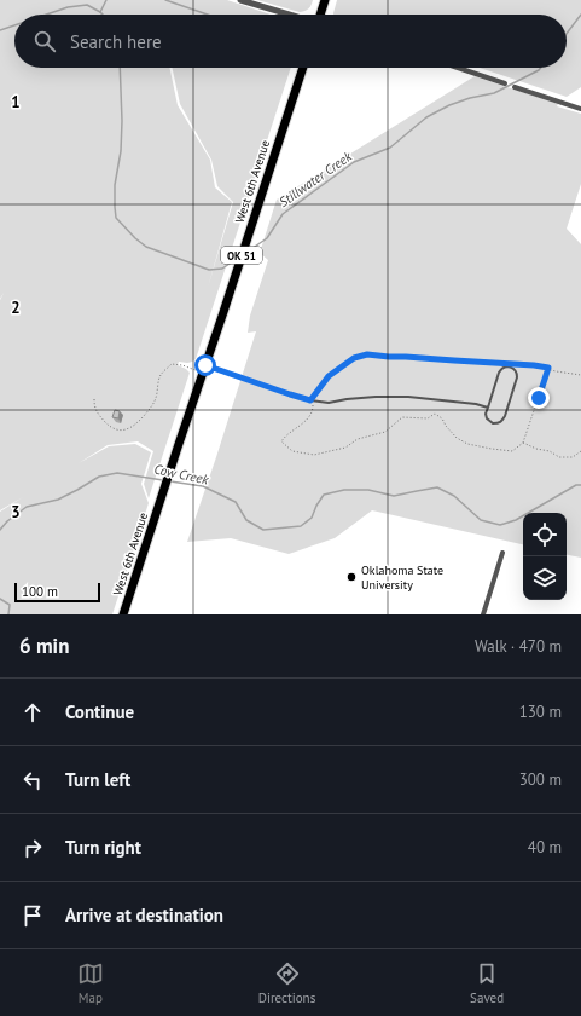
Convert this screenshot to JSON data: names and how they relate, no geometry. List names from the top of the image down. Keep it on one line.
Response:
{"streets":{"highway":["West 6th Avenue","OK 51"]},"water":["Stillwater Creek","Cow Creek"],"places":["Oklahoma State University"],"scale_bar":"100 m","page":{"search":"Search here","scale":"100 m","heading":["6 min","Walk · 470 m"],"list":[["Continue","130 m"],["Turn left","300 m"],["Turn right","40 m"],"Arrive at destination"],"nav":["Map","Directions","Saved"]},"grid":{"rows":["1","2","3"]}}
